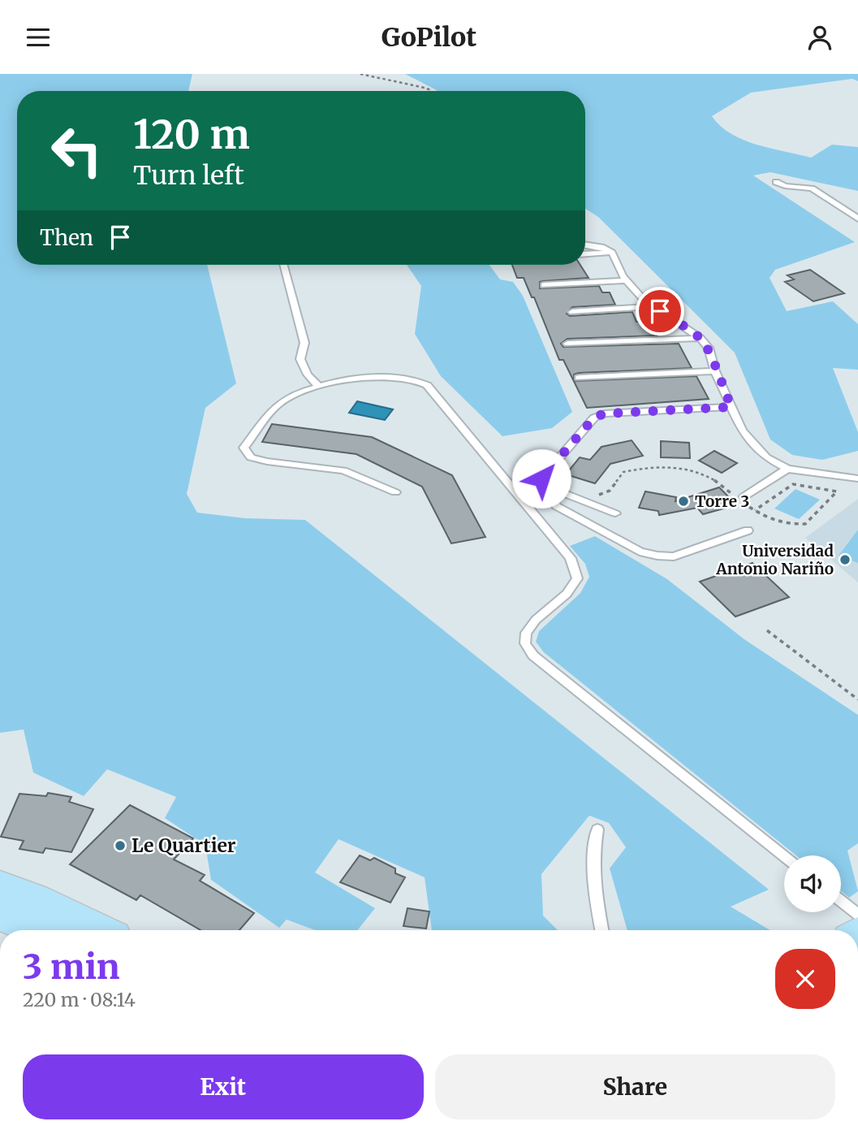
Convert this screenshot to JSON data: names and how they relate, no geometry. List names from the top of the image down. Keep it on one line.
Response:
{"places":["Torre 3","Universidad Antonio Nariño","Le Quartier"],"page":{"header":"GoPilot","turn":["120 m","Turn left"],"then":"Then","heading":["3 min","220 m · 08:14"],"buttons":["Exit","Share"]}}
